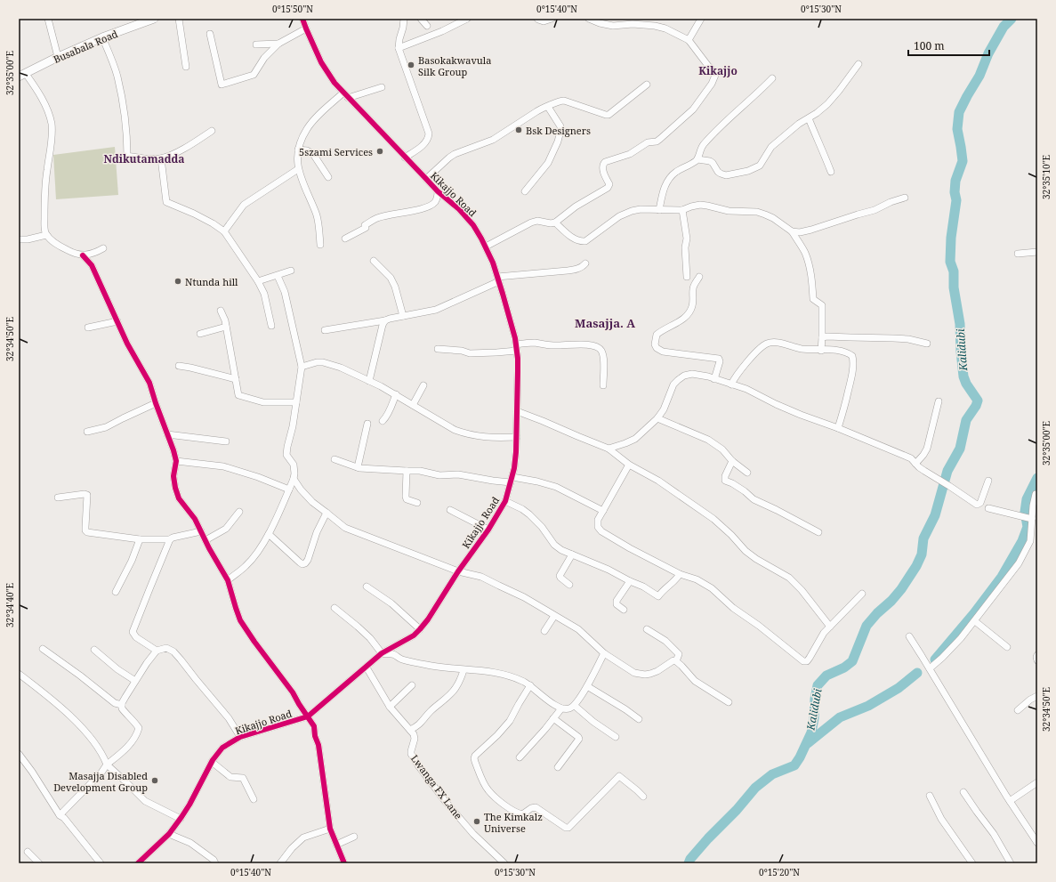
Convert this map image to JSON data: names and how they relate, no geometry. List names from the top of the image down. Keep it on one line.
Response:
{"streets":{"street":["Busabala Road","Kikajjo Road","Lwanga FX Lane"]},"districts":["Kikajjo","Ndikutamadda","Masajja. A"],"water":["Kalidubi"],"places":["Basokakwavula Silk Group","Bsk Designers","5szami Services","Ntunda hill","Masajja Disabled Development Group","The Kimkalz Universe"],"scale_bar":"100 m","coordinates":["0°15'50\"N","0°15'40\"N","0°15'30\"N","32°35'00\"E","32°35'10\"E","32°34'50\"E","32°34'40\"E","0°15'20\"N"]}
